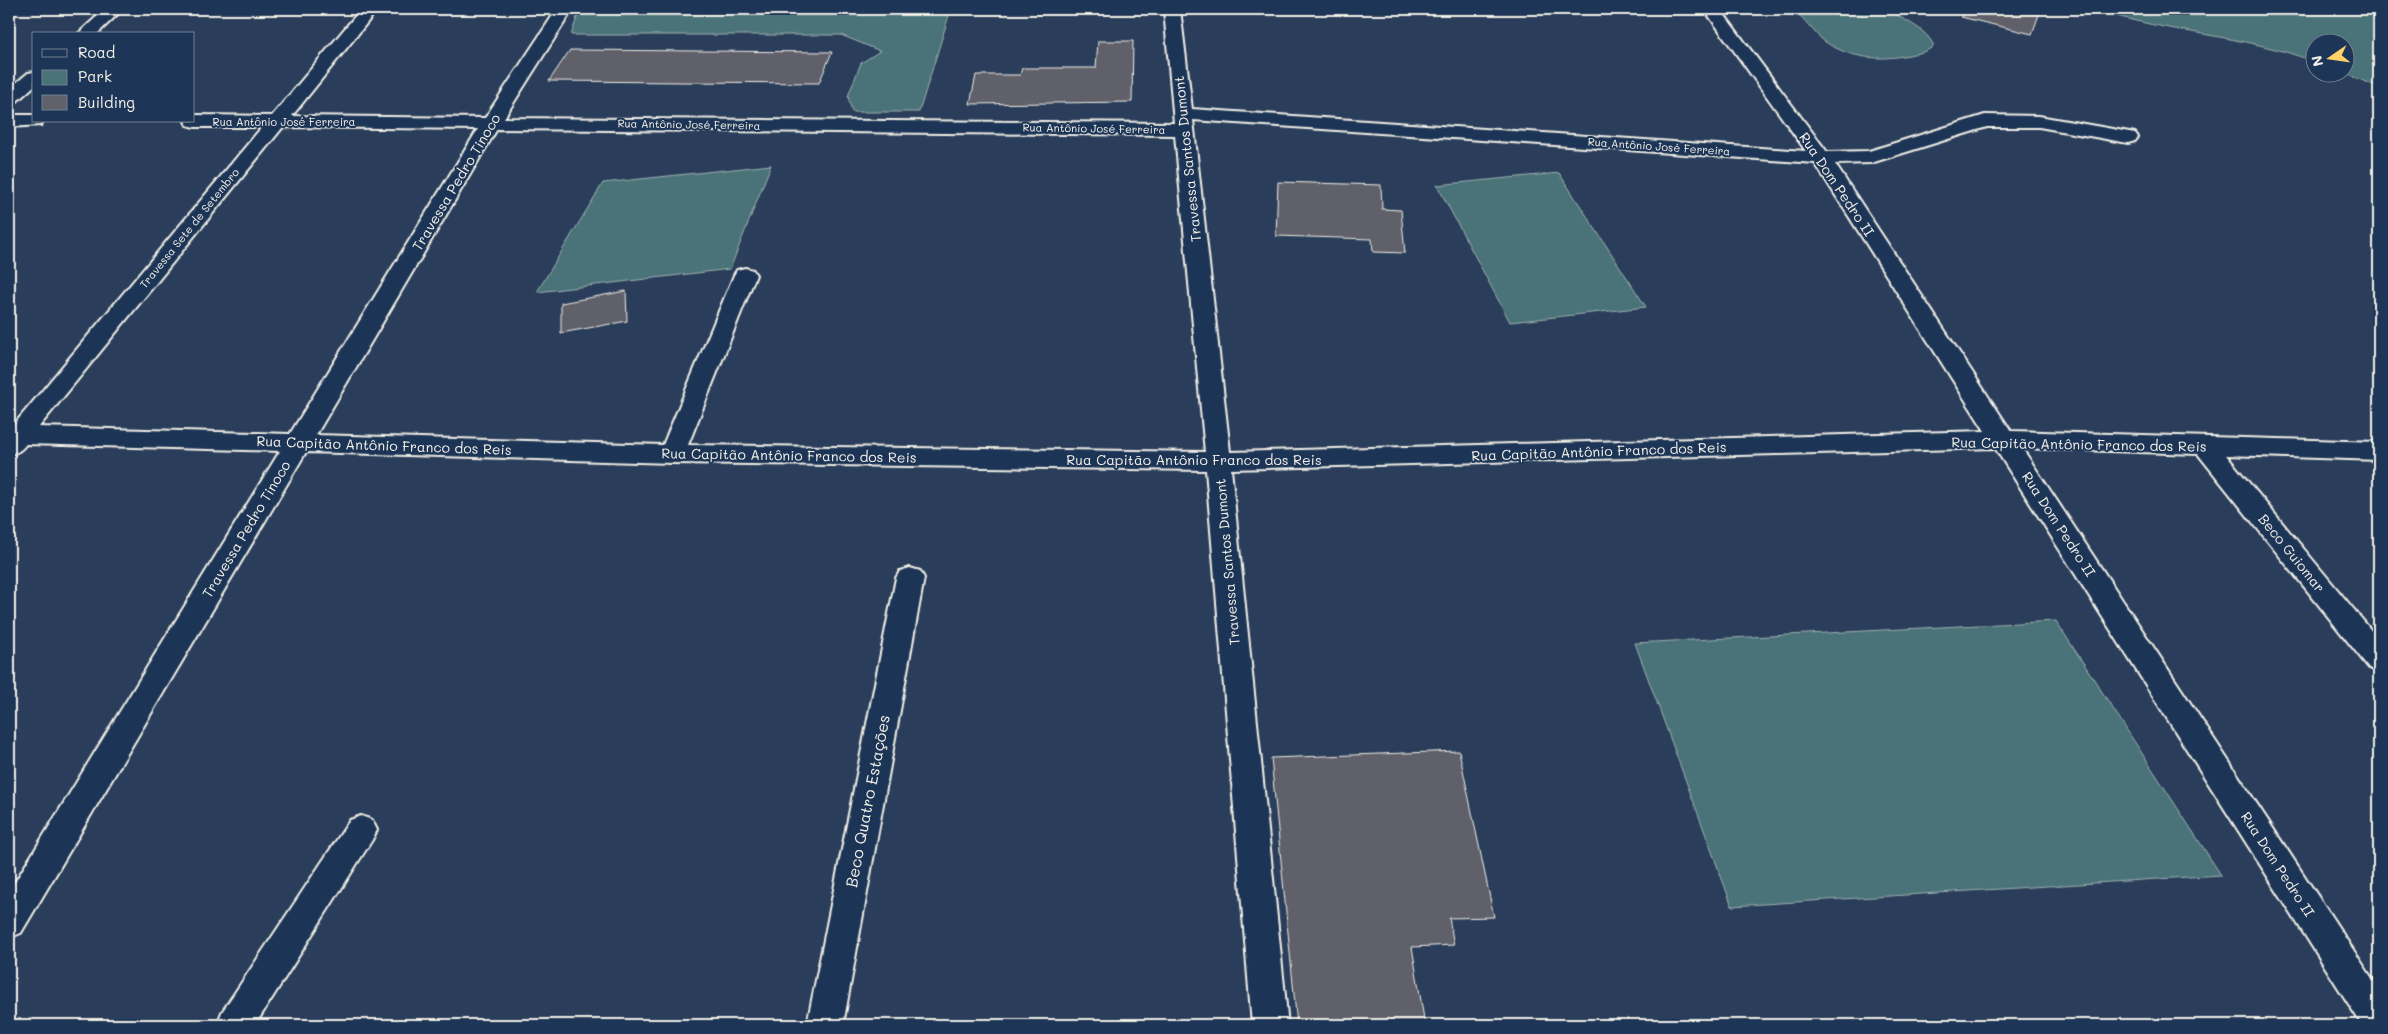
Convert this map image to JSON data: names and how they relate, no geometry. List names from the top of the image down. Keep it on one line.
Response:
{"streets":{"street":["Rua Antônio José Ferreira","Travessa Santos Dumont","Travessa Pedro Tinoco","Rua Dom Pedro II","Travessa Sete de Setembro","Rua Capitão Antônio Franco dos Reis","Beco Guiomar","Beco Quatro Estações"]},"crossings":[["Rua Antônio José Ferreira","Travessa Santos Dumont"],["Rua Antônio José Ferreira","Travessa Pedro Tinoco"],["Rua Antônio José Ferreira","Rua Dom Pedro II"],["Rua Antônio José Ferreira","Travessa Sete de Setembro"],["Travessa Santos Dumont","Rua Capitão Antônio Franco dos Reis"],["Travessa Pedro Tinoco","Rua Capitão Antônio Franco dos Reis"],["Rua Dom Pedro II","Rua Capitão Antônio Franco dos Reis"],["Travessa Sete de Setembro","Rua Capitão Antônio Franco dos Reis"],["Rua Capitão Antônio Franco dos Reis","Beco Guiomar"]],"legend":["Road","Park","Building"],"north":"left"}
